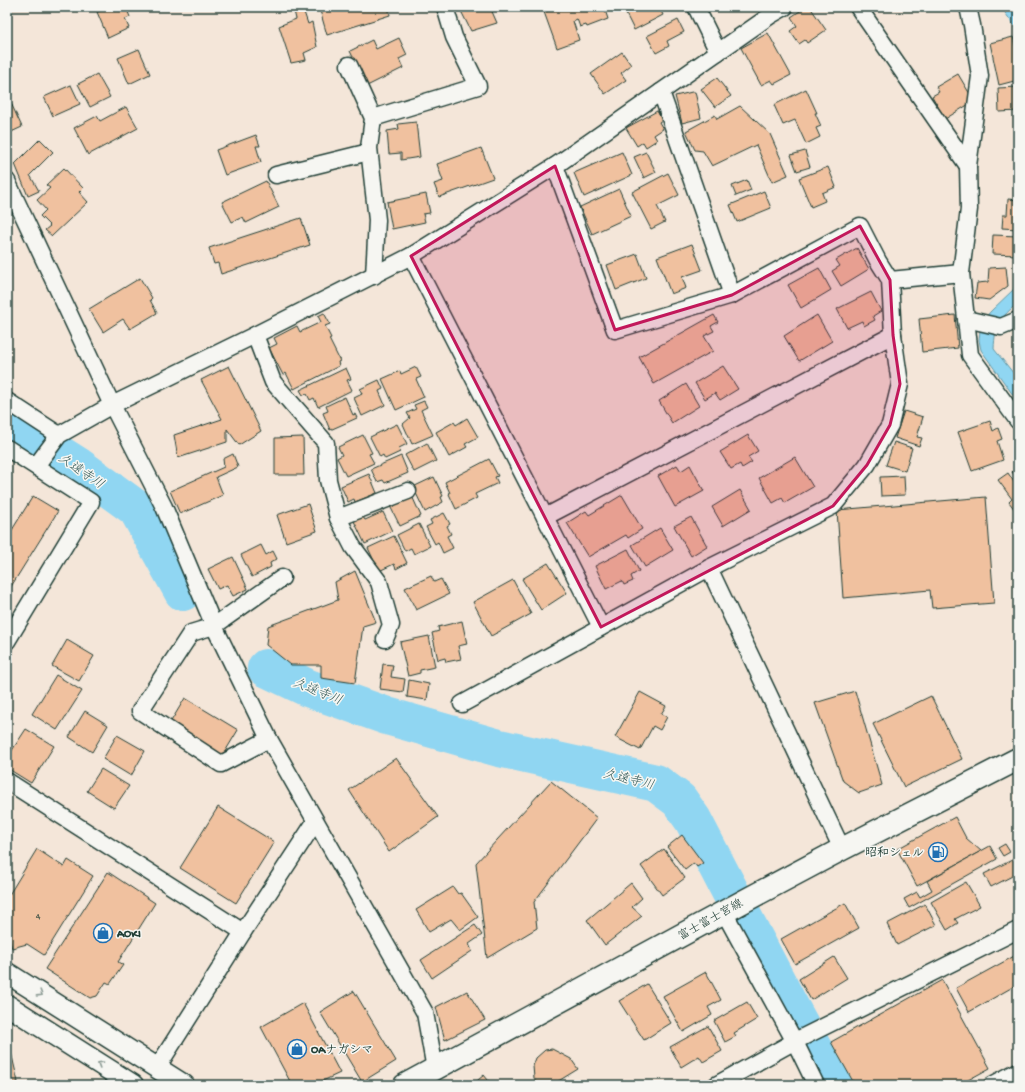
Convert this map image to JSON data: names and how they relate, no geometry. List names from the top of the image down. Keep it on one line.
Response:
{"streets":{"main road":["富士富士宮線"]},"water":["久遠寺川"],"places":{"fuel station":["昭和シェル"],"shop":["AOKI","OAナガシマ"]},"house_numbers":["4"]}
